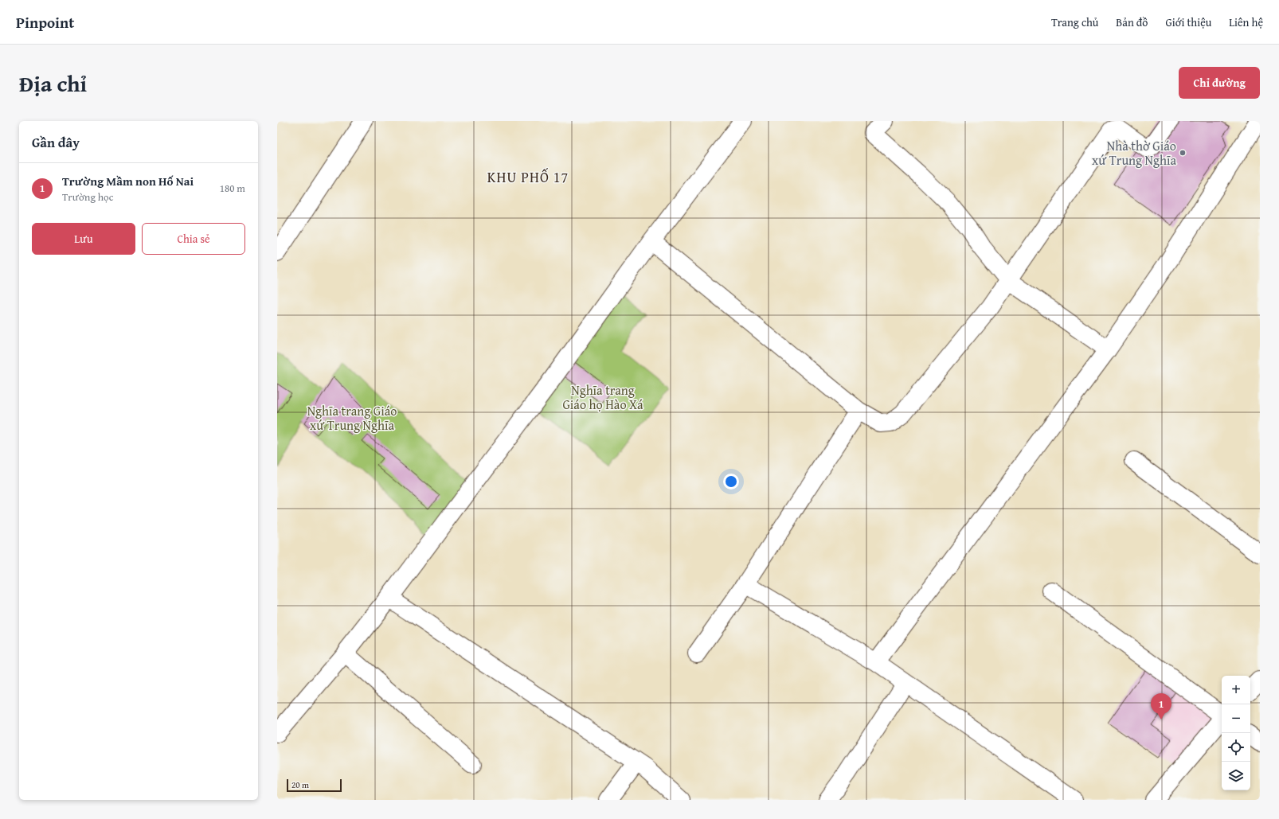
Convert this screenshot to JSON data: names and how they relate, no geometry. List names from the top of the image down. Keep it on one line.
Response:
{"districts":["KHU PHỐ 17"],"parks":["Nghĩa trang Giáo họ Hào Xá","Nghĩa trang Giáo xứ Trung Nghĩa"],"places":["Nhà thờ Giáo xứ Trung Nghĩa"],"scale_bar":"20 m","page":{"header":"Pinpoint","nav":["Trang chủ","Bản đồ","Giới thiệu","Liên hệ"],"title":"Địa chỉ","buttons":["Chỉ đường",["Lưu","Chia sẻ"]],"heading":"Gần đây","list":[{"mark":"1","name":"Trường Mầm non Hố Nai","note":"Trường học","value":"180 m"}],"map_buttons":["+","−"],"pins":"1","scale":"20 m"}}
